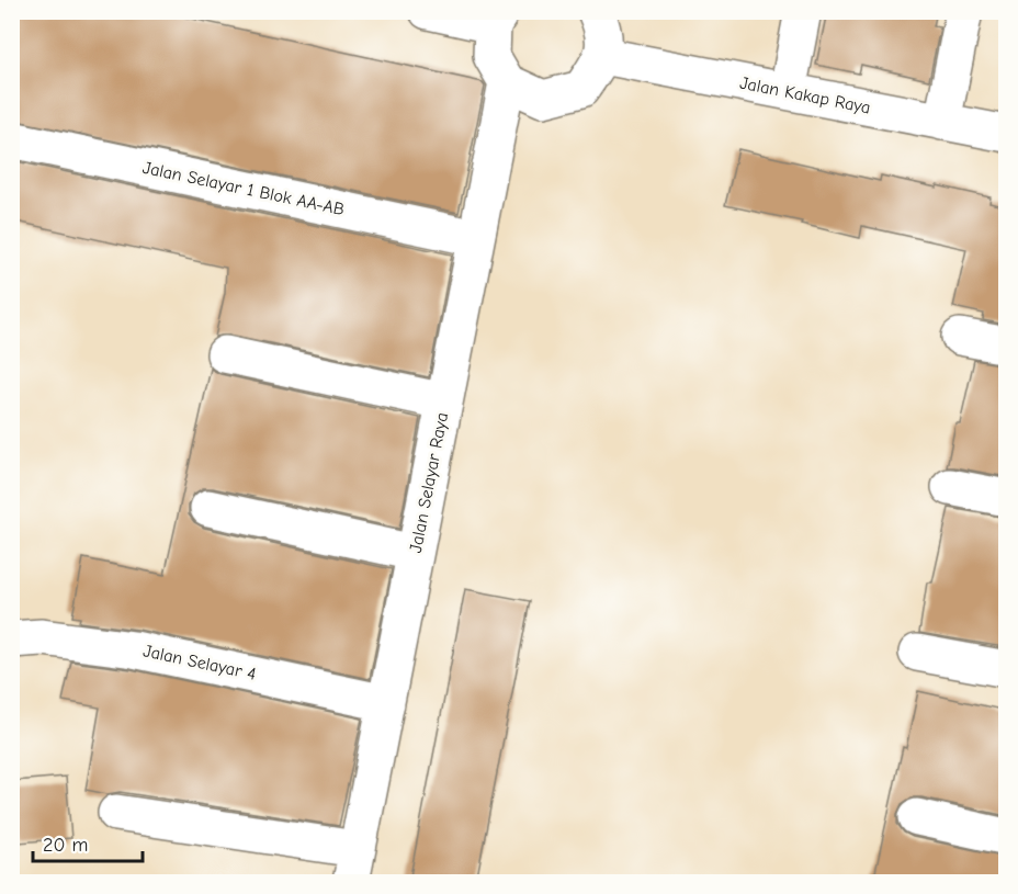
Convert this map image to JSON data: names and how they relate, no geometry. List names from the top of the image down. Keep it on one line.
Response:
{"streets":{"street":["Jalan Kakap Raya","Jalan Selayar 1 Blok AA-AB","Jalan Selayar Raya","Jalan Selayar 4"]},"crossings":[["Jalan Selayar 1 Blok AA-AB","Jalan Selayar Raya"],["Jalan Selayar Raya","Jalan Selayar 4"]],"scale_bar":"20 m"}
